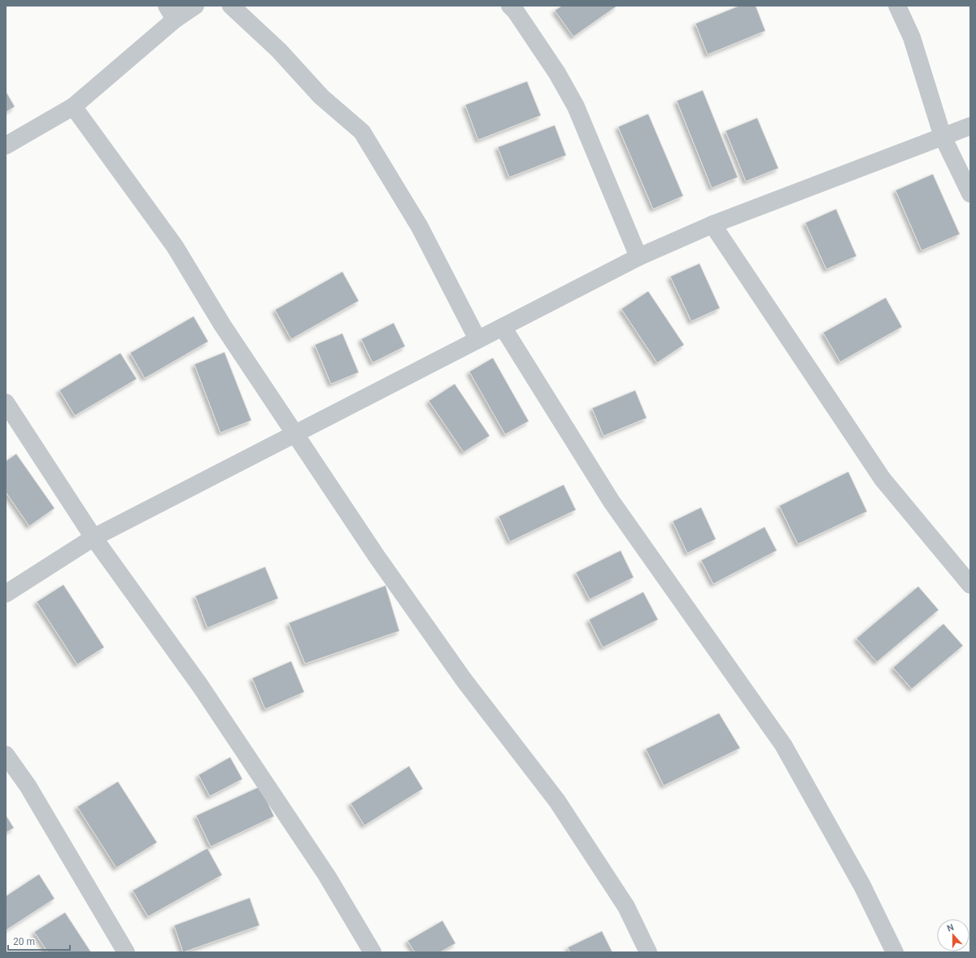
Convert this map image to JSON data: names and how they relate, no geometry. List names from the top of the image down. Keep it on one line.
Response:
{"scale_bar":"20 m","north":"top"}
